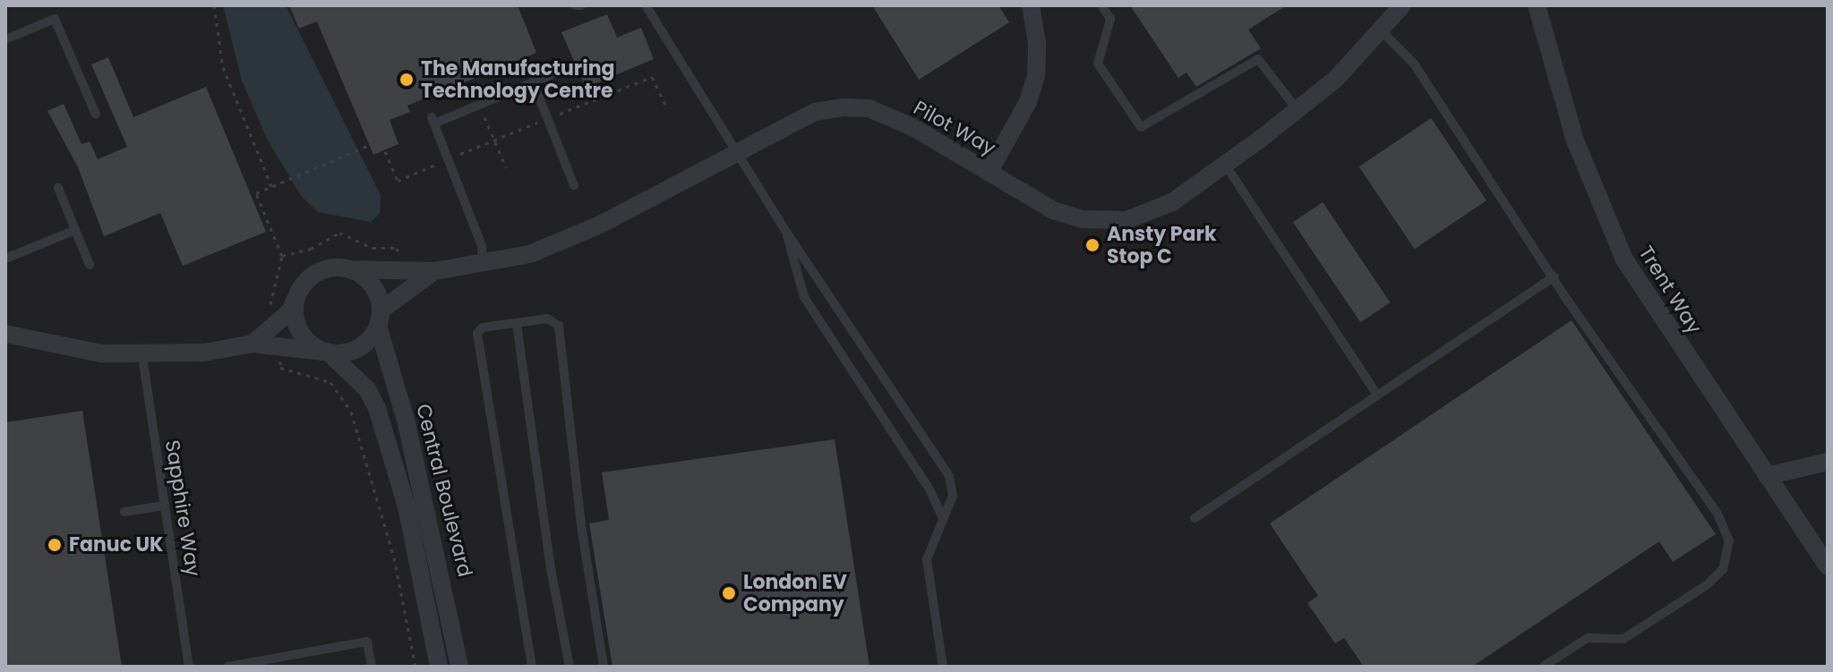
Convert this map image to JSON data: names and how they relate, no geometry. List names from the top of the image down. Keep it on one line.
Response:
{"streets":{"street":["Pilot Way","Trent Way","Central Boulevard"],"lane":["Sapphire Way"]},"crossings":[["Pilot Way","Central Boulevard"]],"places":["The Manufacturing Technology Centre","Ansty Park Stop C","Fanuc UK","London EV Company"]}
